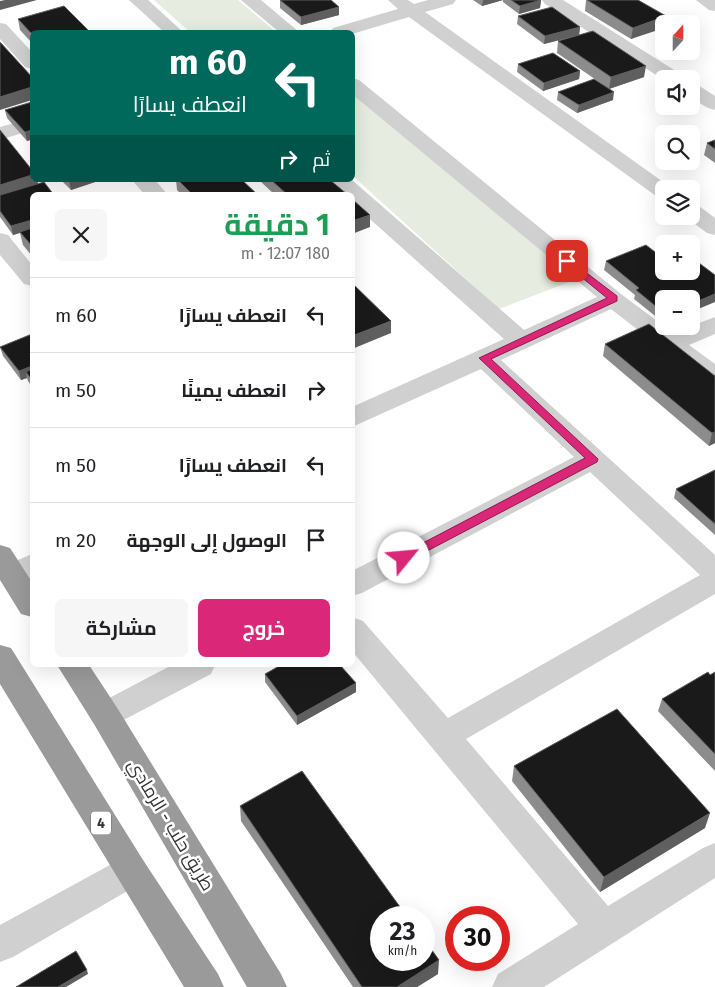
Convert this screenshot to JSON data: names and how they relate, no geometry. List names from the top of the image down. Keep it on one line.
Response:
{"streets":{"highway":["4","طريق حلب - الرمادي"]},"north":"top","page":{"map_buttons":["+","−"],"turn":["60 m","انعطف يسارًا"],"then":"ثم","heading":["1 دقيقة","180 m · 12:07"],"list":[{"name":"انعطف يسارًا","value":"60 m"},{"name":"انعطف يمينًا","value":"50 m"},{"name":"انعطف يسارًا","value":"50 m"},{"name":"الوصول إلى الوجهة","value":"20 m"}],"buttons":["خروج","مشاركة"],"speed":"23 km/h","limit":"30"}}
